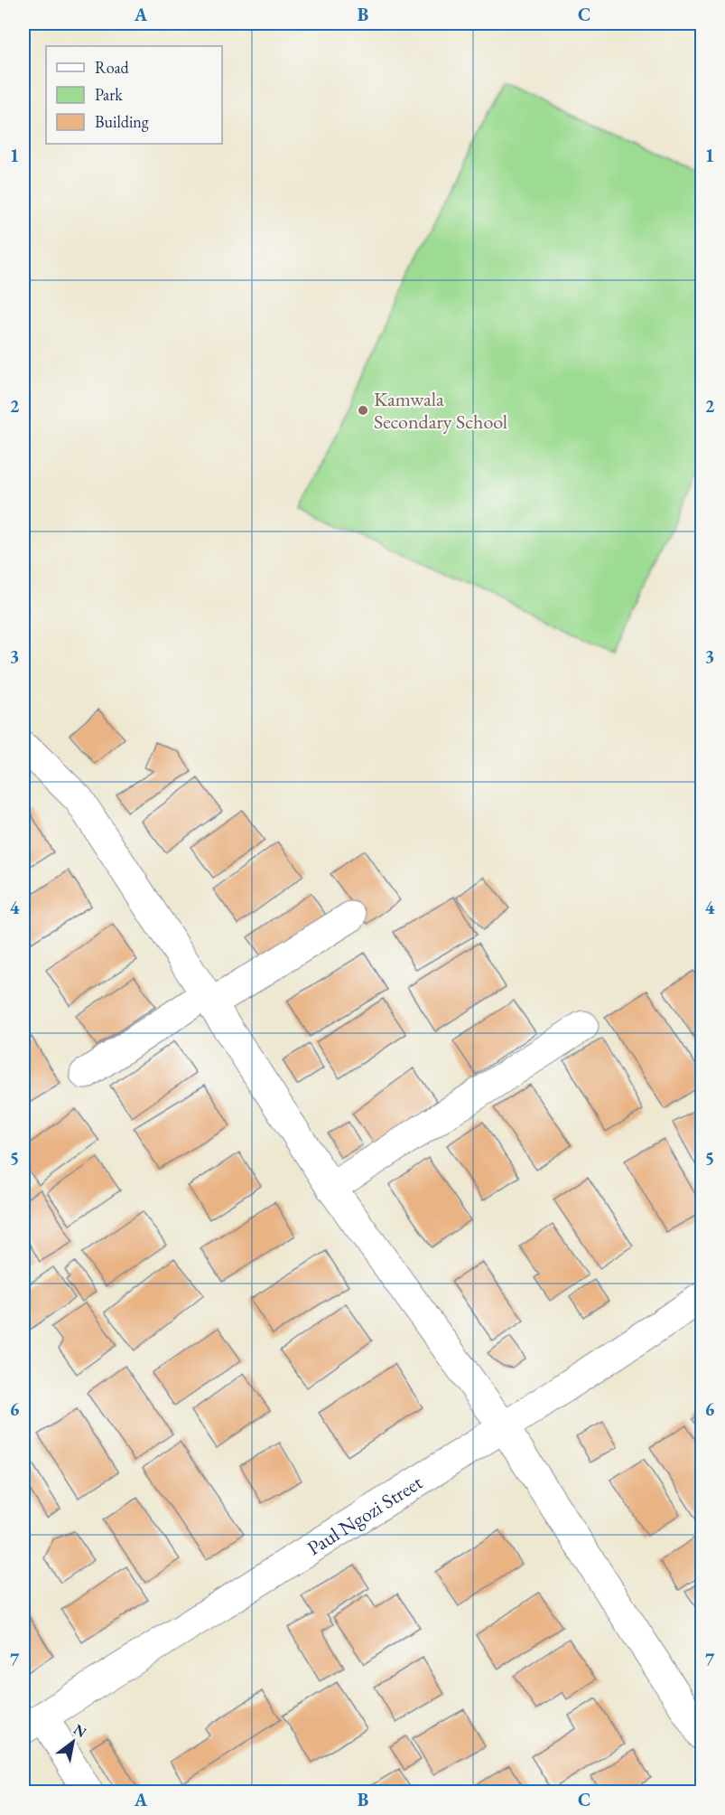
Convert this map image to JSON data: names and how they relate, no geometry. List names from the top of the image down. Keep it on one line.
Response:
{"streets":{"street":["Paul Ngozi Street"]},"places":["Kamwala Secondary School"],"legend":["Road","Park","Building"],"north":"top right","grid":{"columns":["A","B","C"],"rows":["1","2","3","4","5","6","7"]}}
